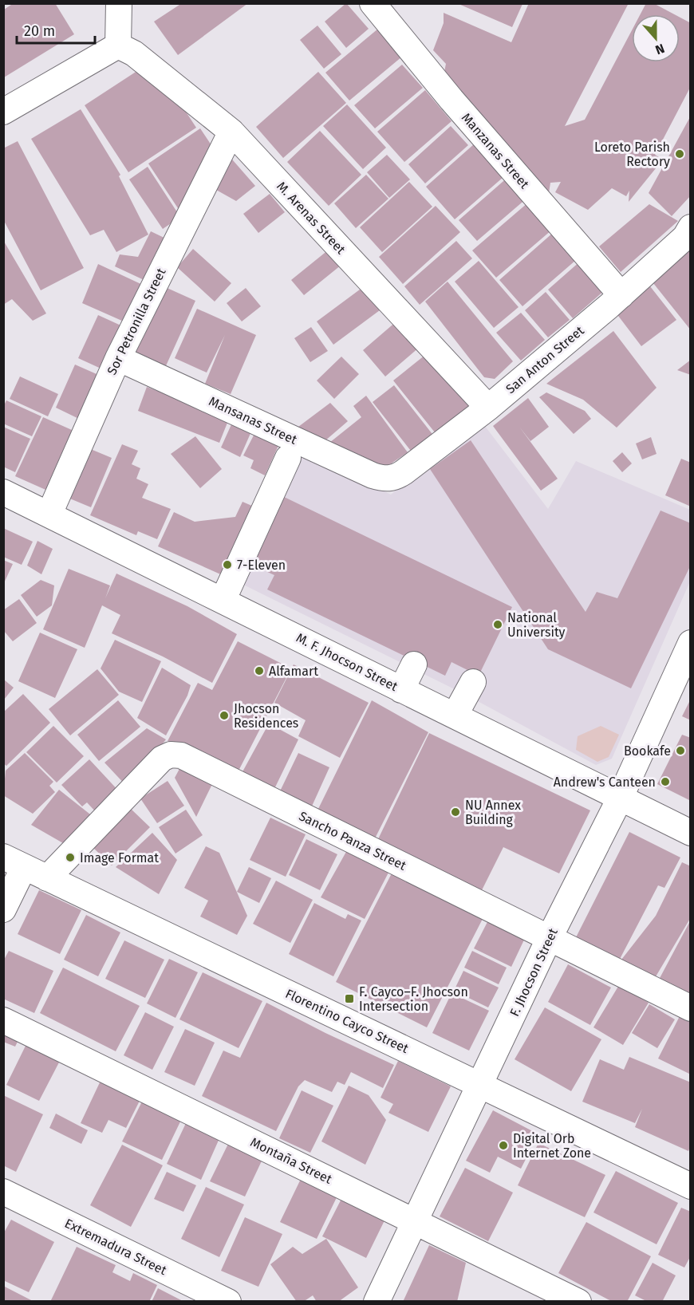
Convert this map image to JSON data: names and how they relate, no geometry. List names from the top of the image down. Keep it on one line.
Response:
{"streets":{"street":["Manzanas Street","M. Arenas Street","Sor Petronilla Street","San Anton Street","Mansanas Street","M. F. Jhocson Street","Sancho Panza Street","F. Jhocson Street","Florentino Cayco Street","Montaña Street","Extremadura Street"]},"crossings":[["Manzanas Street","San Anton Street"],["M. Arenas Street","Sor Petronilla Street"],["M. Arenas Street","San Anton Street"],["Sor Petronilla Street","Mansanas Street"],["Sor Petronilla Street","M. F. Jhocson Street"],["San Anton Street","Mansanas Street"],["M. F. Jhocson Street","F. Jhocson Street"],["Sancho Panza Street","F. Jhocson Street"],["Sancho Panza Street","Florentino Cayco Street"],["F. Jhocson Street","Florentino Cayco Street"],["F. Jhocson Street","Montaña Street"]],"places":{"other":["Loreto Parish Rectory","7-Eleven","National University","Alfamart","Jhocson Residences","Bookafe","Andrew's Canteen","NU Annex Building","Image Format","Digital Orb Internet Zone"],"transit":["F. Cayco–F. Jhocson Intersection"]},"scale_bar":"20 m","north":"bottom"}
